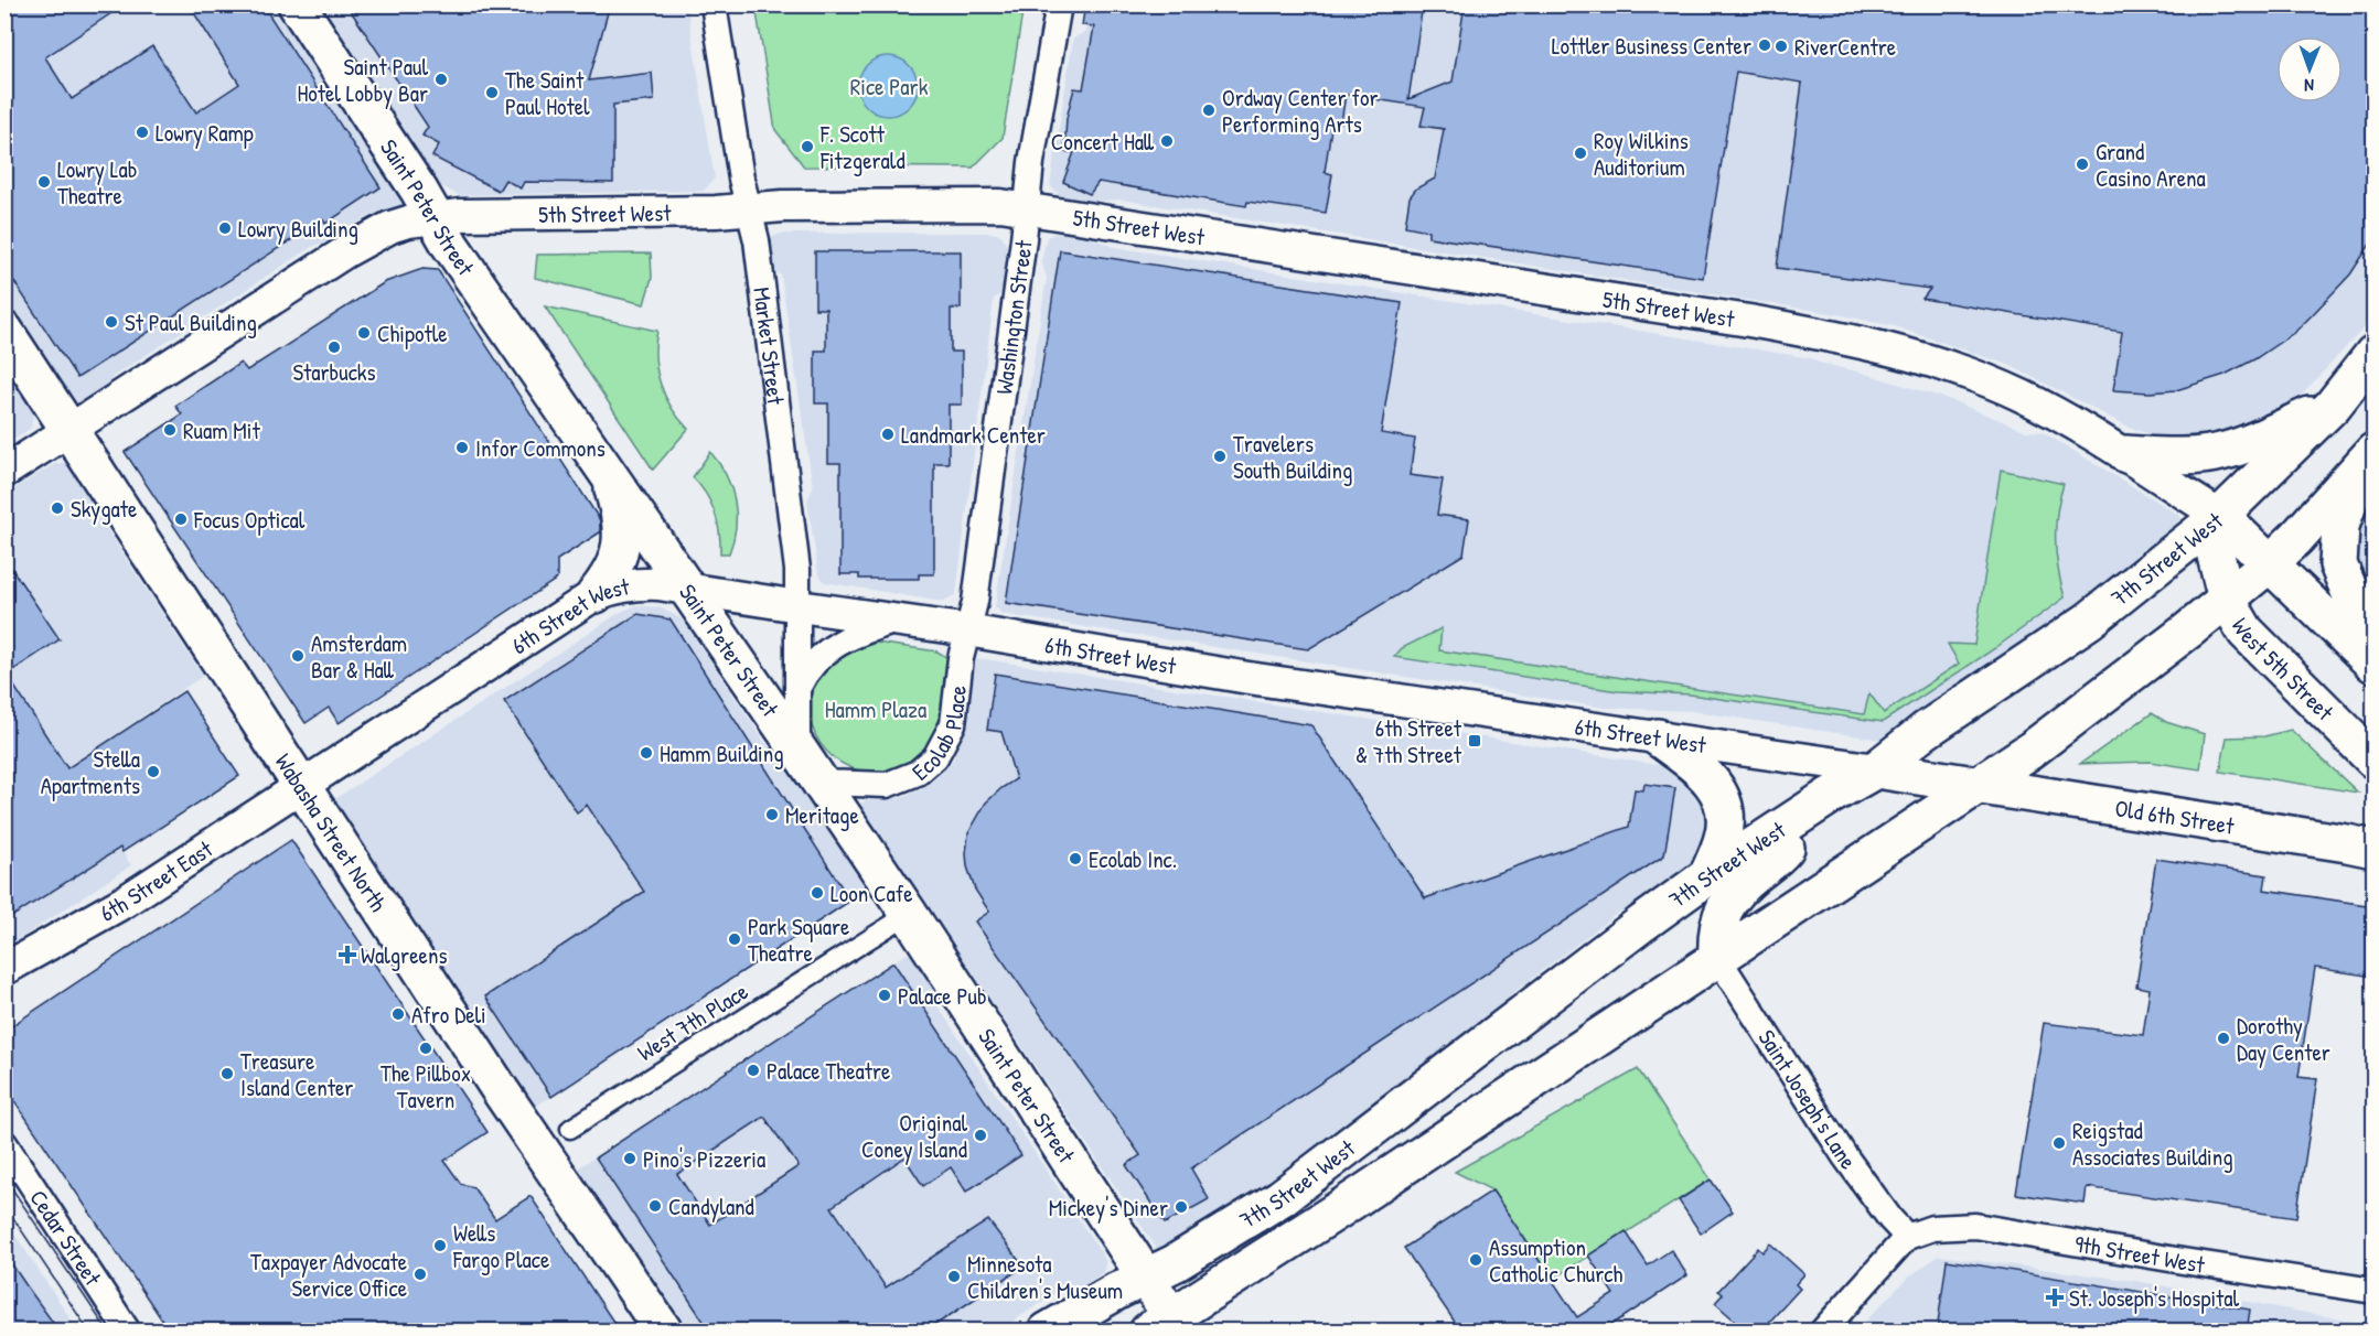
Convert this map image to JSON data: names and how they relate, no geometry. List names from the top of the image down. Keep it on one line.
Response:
{"streets":{"main road":["Saint Peter Street","7th Street West","6th Street West","West 5th Street","Old 6th Street","Wabasha Street North"],"street":["5th Street West","Washington Street","Market Street","Ecolab Place","6th Street East","West 7th Place","Saint Joseph's Lane","Cedar Street","9th Street West"]},"crossings":[["Saint Peter Street","5th Street West"],["Saint Peter Street","Washington Street"],["Saint Peter Street","Market Street"],["Saint Peter Street","7th Street West"],["Saint Peter Street","6th Street West"],["Saint Peter Street","Ecolab Place"],["Saint Peter Street","West 7th Place"],["5th Street West","Washington Street"],["5th Street West","Market Street"],["5th Street West","7th Street West"],["5th Street West","West 5th Street"],["5th Street West","Wabasha Street North"],["Washington Street","Market Street"],["Washington Street","6th Street West"],["Washington Street","Ecolab Place"],["Market Street","6th Street West"],["Market Street","Ecolab Place"],["7th Street West","6th Street West"],["7th Street West","West 5th Street"],["7th Street West","Old 6th Street"],["7th Street West","Saint Joseph's Lane"],["6th Street West","Ecolab Place"],["6th Street West","Old 6th Street"],["6th Street West","Wabasha Street North"],["6th Street West","6th Street East"],["Wabasha Street North","6th Street East"],["Saint Joseph's Lane","9th Street West"]],"parks":["Rice Park","Hamm Plaza"],"places":{"other":["Lottler Business Center","RiverCentre","Saint Paul Hotel Lobby Bar","The Saint Paul Hotel","Ordway Center for Performing Arts","Lowry Ramp","Concert Hall","F. Scott Fitzgerald","Roy Wilkins Auditorium","Grand Casino Arena","Lowry Lab Theatre","Lowry Building","St Paul Building","Chipotle","Starbucks","Ruam Mit","Landmark Center","Infor Commons","Travelers South Building","Skygate","Focus Optical","Amsterdam Bar & Hall","Hamm Building","Stella Apartments","Meritage","Ecolab Inc.","Loon Cafe","Park Square Theatre","Palace Pub","Afro Deli","Dorothy Day Center","The Pillbox Tavern","Palace Theatre","Treasure Island Center","Original Coney Island","Reigstad Associates Building","Pino's Pizzeria","Candyland","Mickey's Diner","Wells Fargo Place","Assumption Catholic Church","Taxpayer Advocate Service Office","Minnesota Children's Museum"],"transit":["6th Street & 7th Street"],"health":["Walgreens","St. Joseph's Hospital"]},"north":"bottom"}
